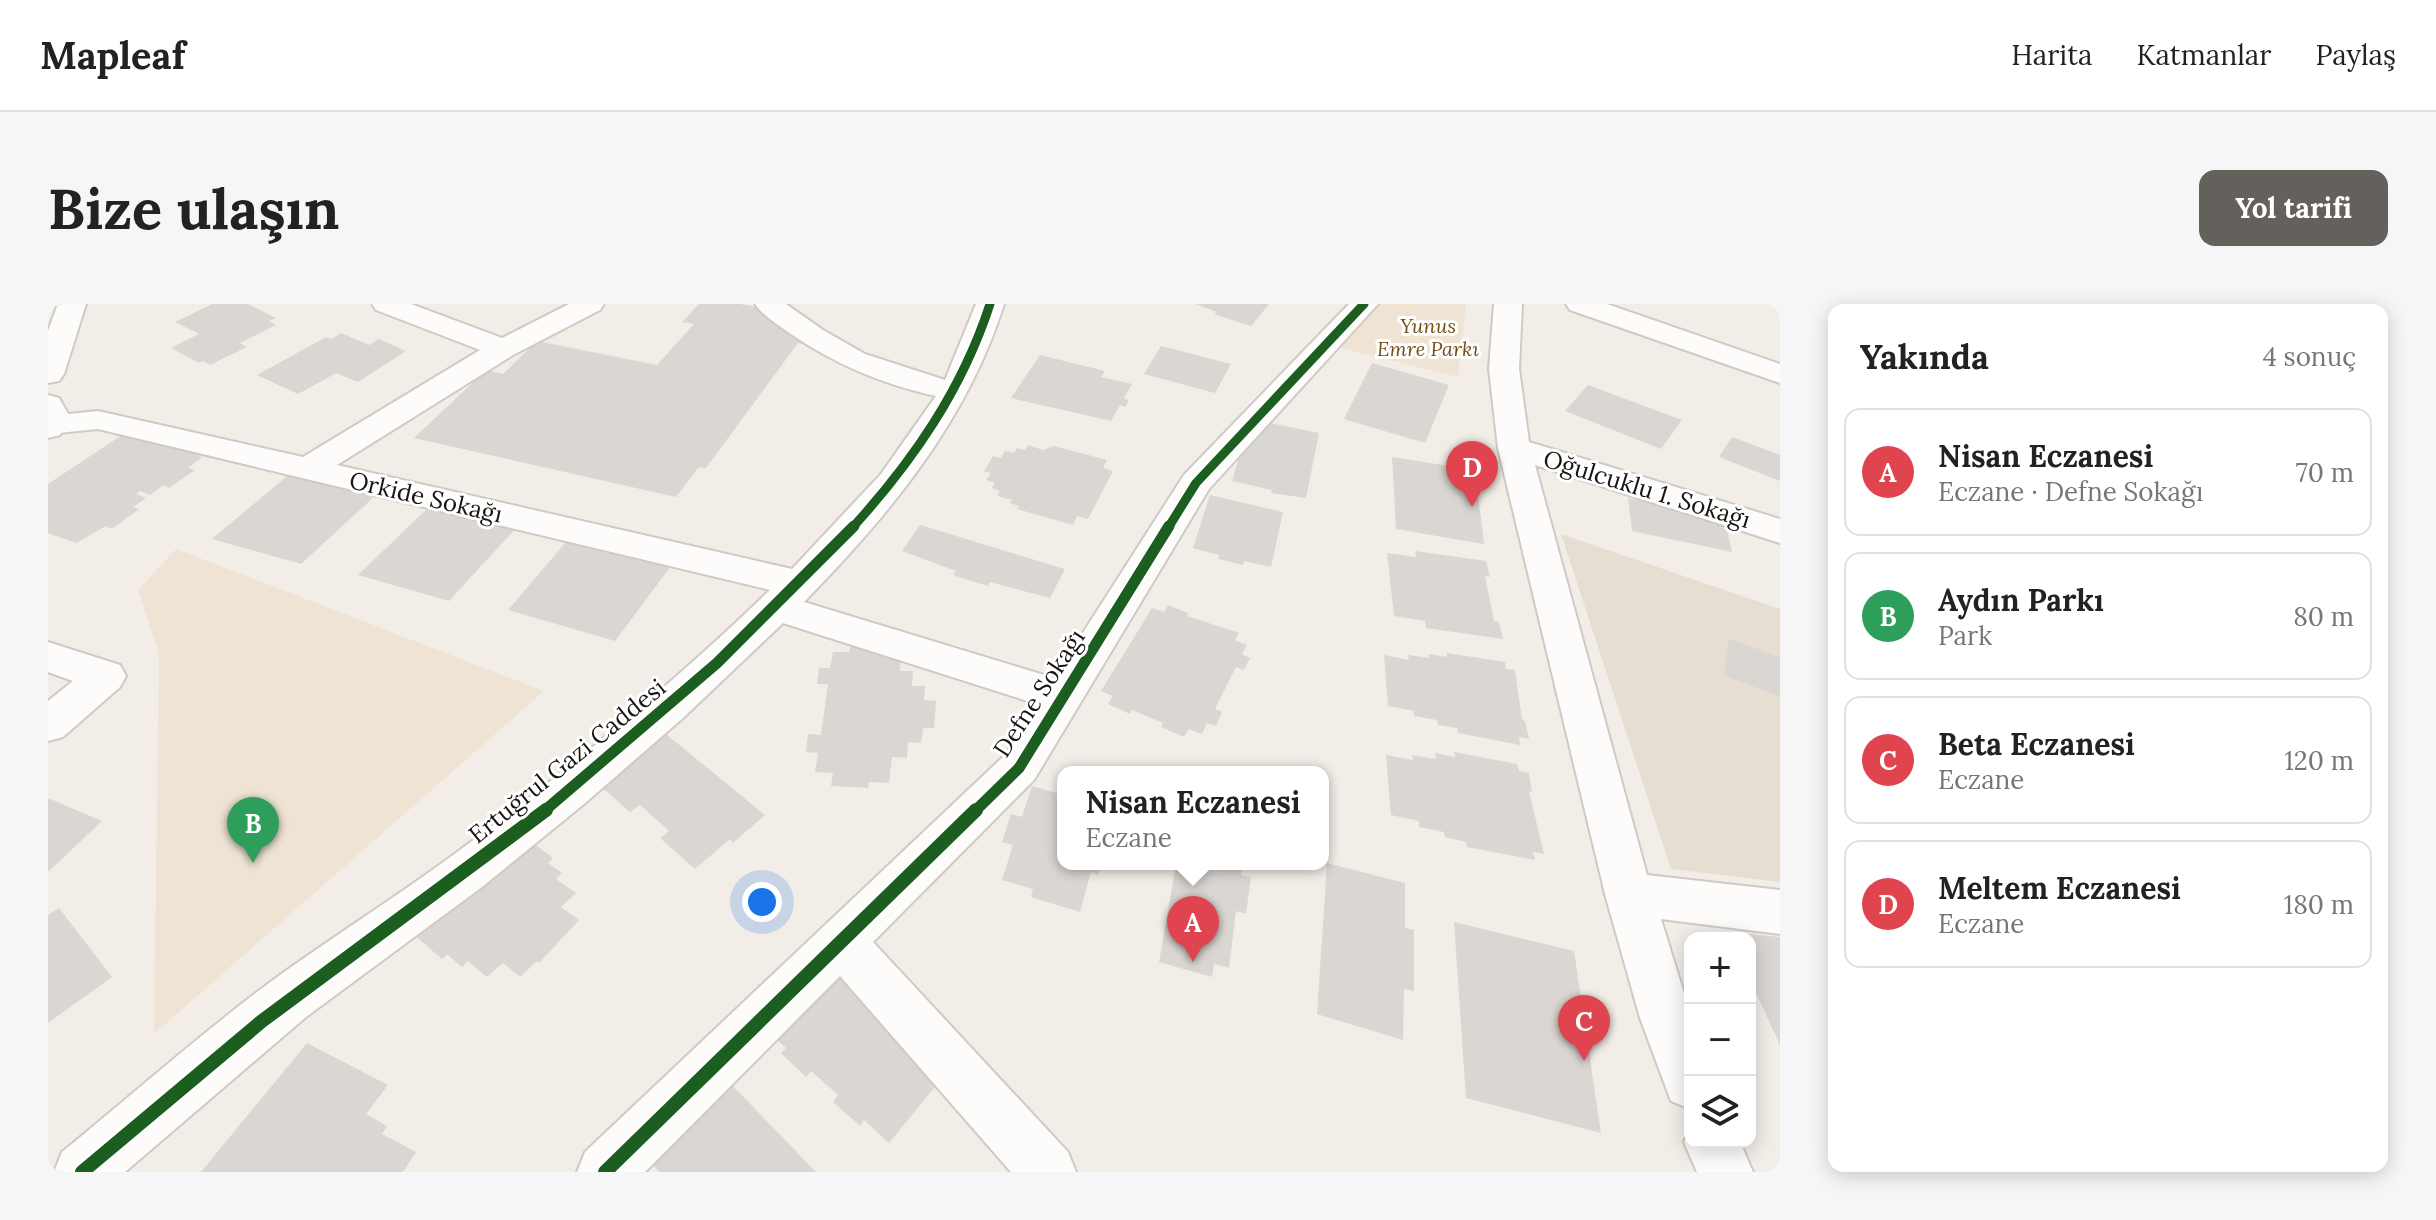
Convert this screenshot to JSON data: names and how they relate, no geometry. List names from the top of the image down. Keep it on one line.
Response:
{"streets":{"street":["Oğulcuklu 1. Sokağı","Orkide Sokağı","Defne Sokağı","Ertuğrul Gazi Caddesi"]},"crossings":[["Orkide Sokağı","Defne Sokağı"],["Orkide Sokağı","Ertuğrul Gazi Caddesi"]],"parks":["Yunus Emre Parkı"],"page":{"header":"Mapleaf","nav":["Harita","Katmanlar","Paylaş"],"buttons":"Yol tarifi","title":"Bize ulaşın","heading":["Yakında","4 sonuç"],"list":[{"mark":"A","name":"Nisan Eczanesi","note":"Eczane · Defne Sokağı","value":"70 m"},{"mark":"B","name":"Aydın Parkı","note":"Park","value":"80 m"},{"mark":"C","name":"Beta Eczanesi","note":"Eczane","value":"120 m"},{"mark":"D","name":"Meltem Eczanesi","note":"Eczane","value":"180 m"}],"pins":["D","B","A","C"],"popup":["Nisan Eczanesi","Eczane"],"map_buttons":["+","−"]}}
